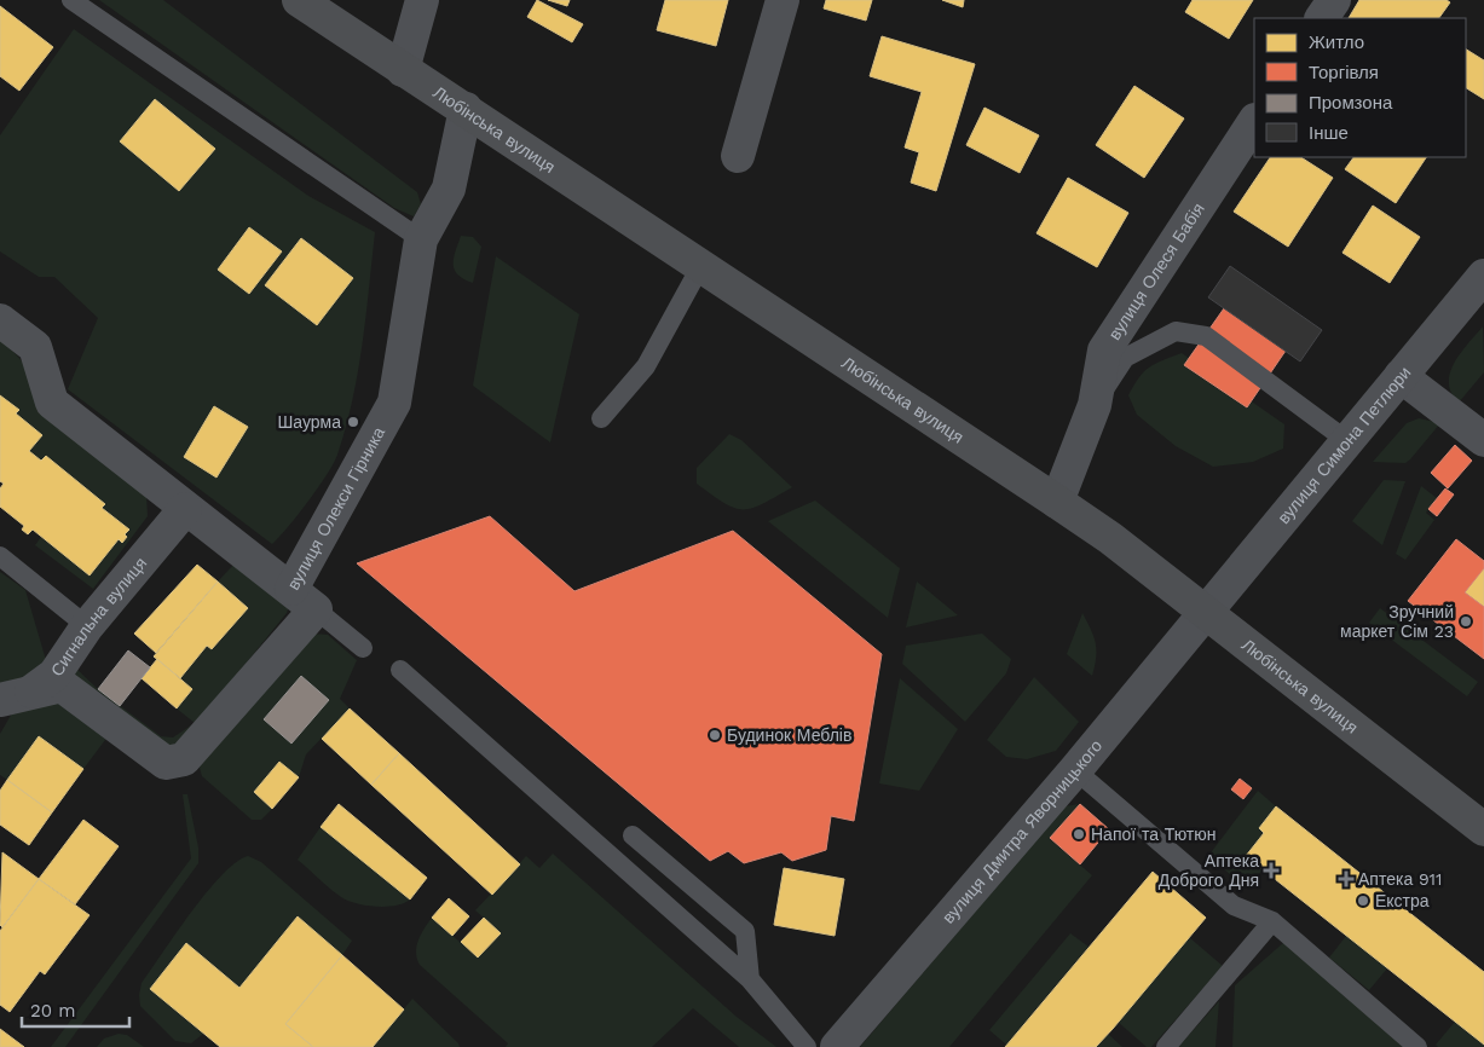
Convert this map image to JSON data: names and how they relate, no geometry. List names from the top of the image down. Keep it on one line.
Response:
{"streets":{"main road":["Любінська вулиця"],"street":["вулиця Олеся Бабія","вулиця Симона Петлюри","вулиця Олекси Гірника","Сигнальна вулиця","вулиця Дмитра Яворницького"]},"crossings":[["Любінська вулиця","вулиця Олеся Бабія"],["Любінська вулиця","вулиця Симона Петлюри"],["Любінська вулиця","вулиця Олекси Гірника"],["Любінська вулиця","вулиця Дмитра Яворницького"],["вулиця Симона Петлюри","вулиця Дмитра Яворницького"],["вулиця Олекси Гірника","Сигнальна вулиця"]],"places":{"other":["Шаурма","Зручний маркет Сім 23","Будинок Меблів","Напої та Тютюн","Екстра"],"health":["Аптека Доброго Дня","Аптека 911"]},"legend":["Житло","Торгівля","Промзона","Інше"],"scale_bar":"20 m"}
